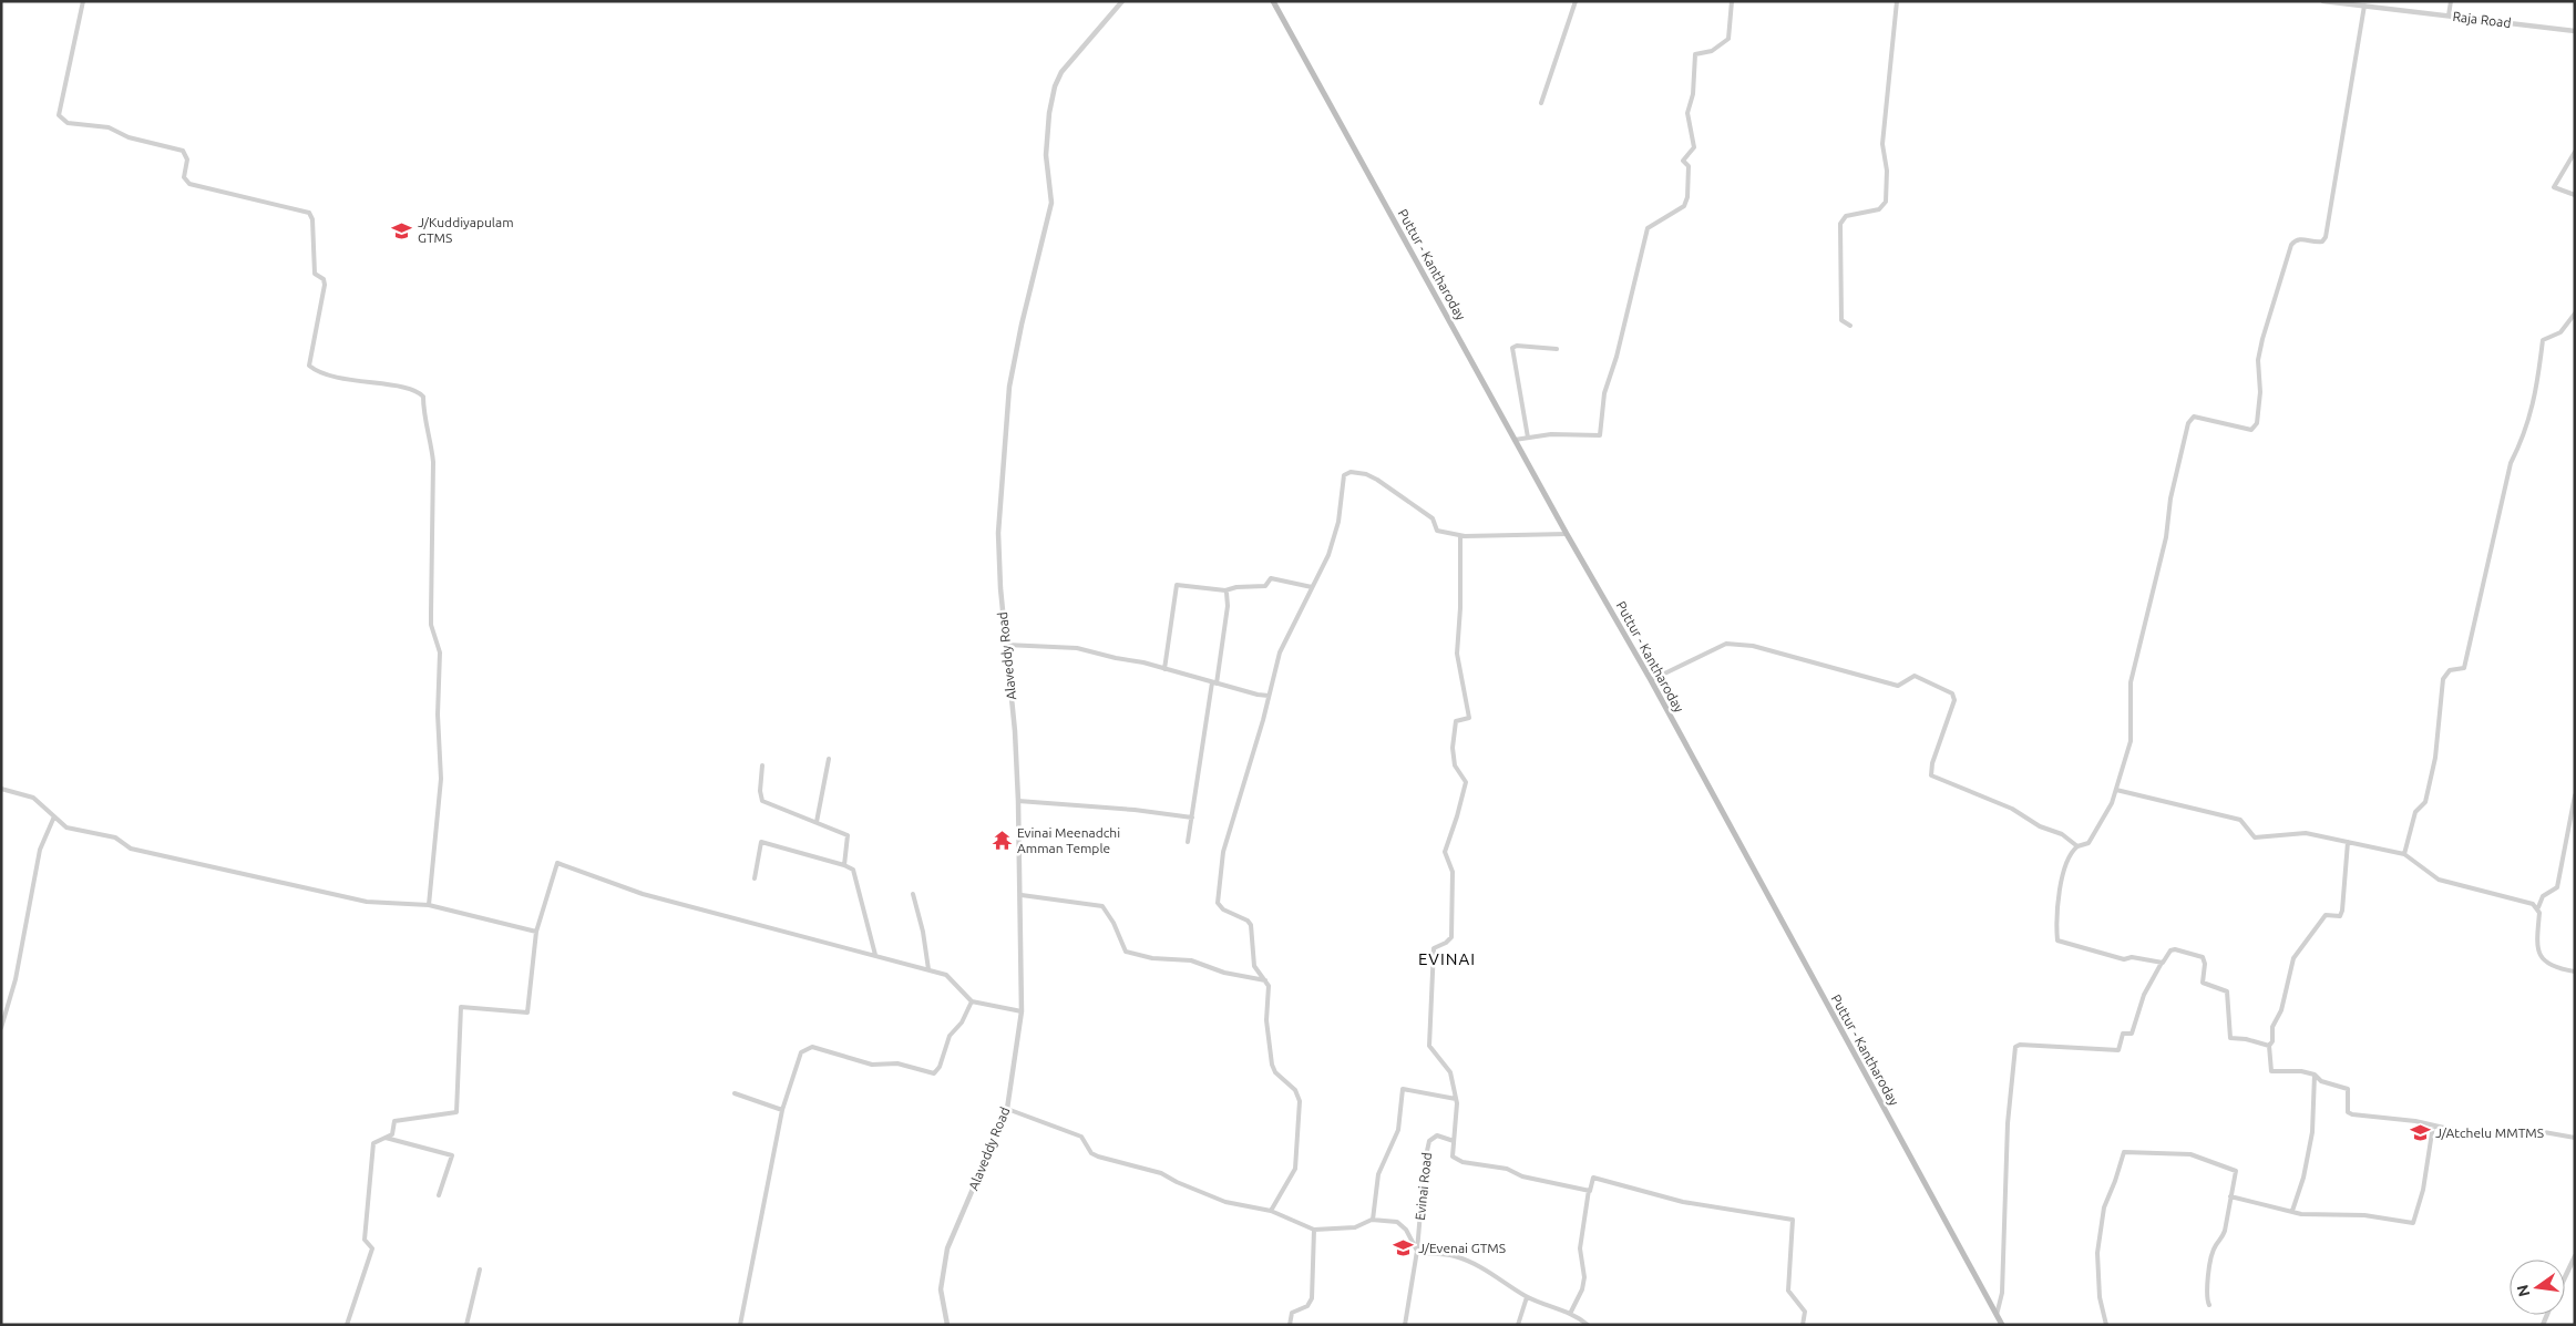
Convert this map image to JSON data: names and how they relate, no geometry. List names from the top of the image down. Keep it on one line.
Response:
{"streets":{"main road":["Puttur - Kantharoday"],"street":["Raja Road","Alaveddy Road","Evinai Road"]},"districts":["EVINAI"],"places":{"school or university":["J/Kuddiyapulam GTMS","J/Atchelu MMTMS","J/Evenai GTMS"],"temple":["Evinai Meenadchi Amman Temple"]},"north":"left"}
